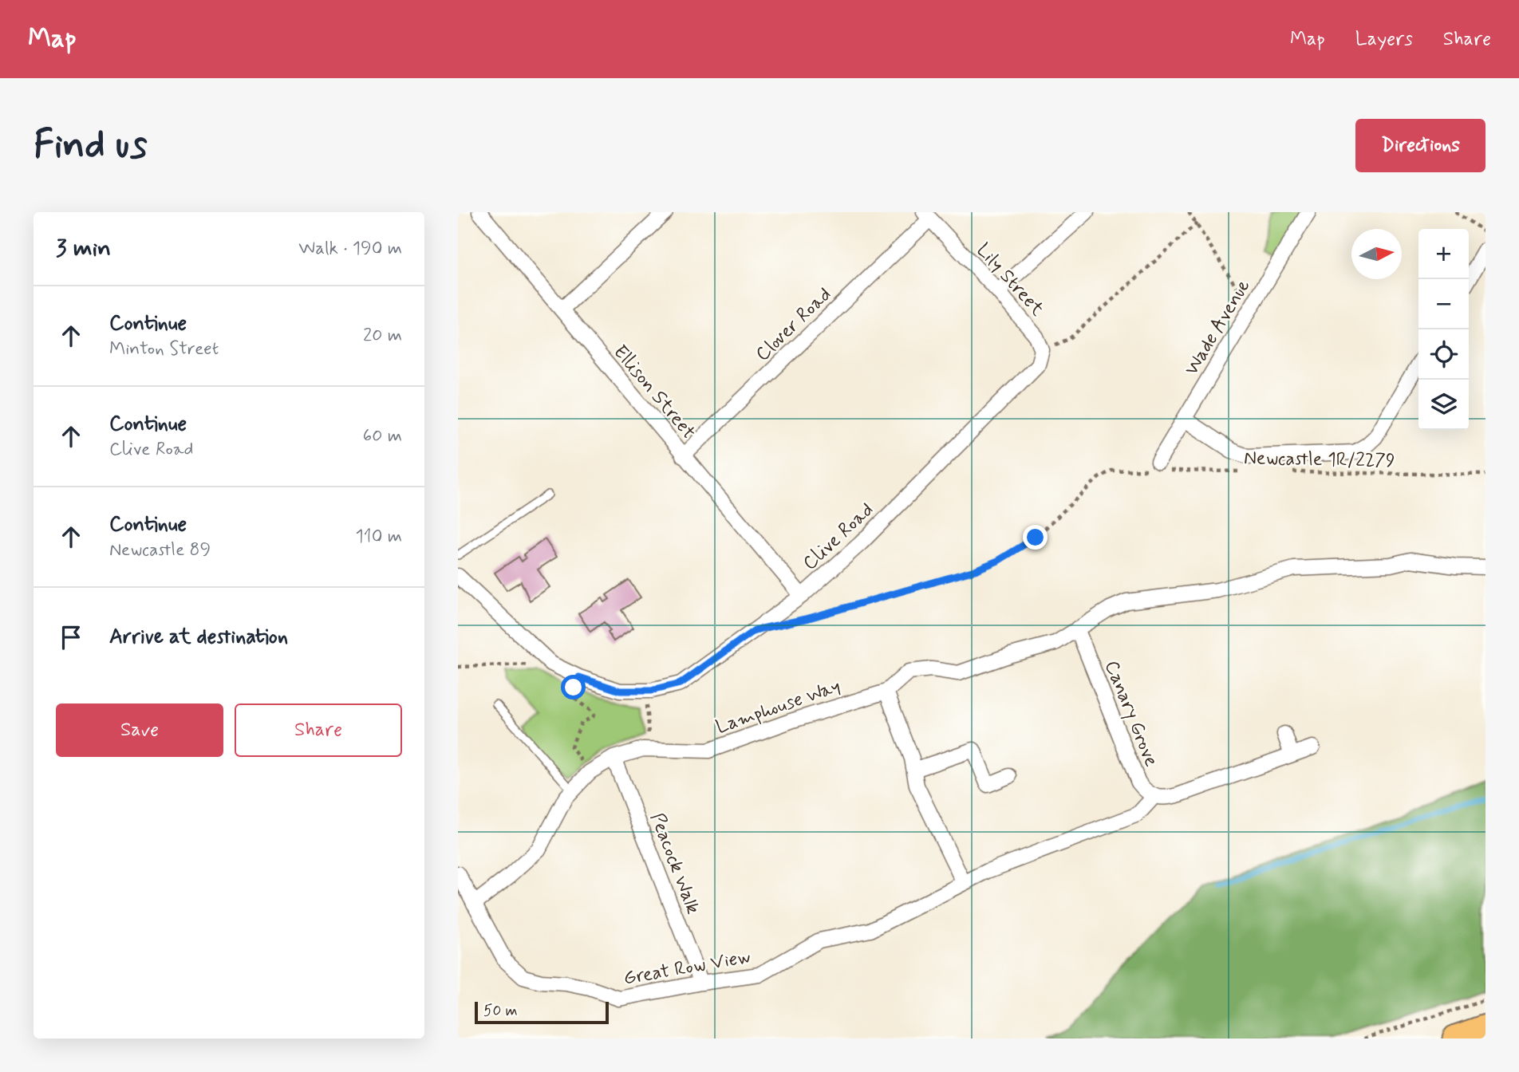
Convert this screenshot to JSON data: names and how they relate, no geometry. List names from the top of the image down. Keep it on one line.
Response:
{"streets":{"street":["Lily Street","Clover Road","Wade Avenue","Ellison Street","Clive Road","Lamphouse Way","Canary Grove","Peacock Walk","Great Row View"],"path":["Newcastle 1R/2279"]},"crossings":[["Lily Street","Clover Road"],["Lily Street","Clive Road"],["Clover Road","Ellison Street"],["Wade Avenue","Newcastle 1R/2279"],["Ellison Street","Clive Road"],["Lamphouse Way","Canary Grove"],["Lamphouse Way","Peacock Walk"],["Lamphouse Way","Great Row View"],["Canary Grove","Great Row View"],["Peacock Walk","Great Row View"]],"scale_bar":"50 m","north":"right","page":{"header":"Map","nav":["Map","Layers","Share"],"buttons":["Directions",["Save","Share"]],"title":"Find us","heading":["3 min","Walk · 190 m"],"map_buttons":["+","−"],"list":[["Continue","Minton Street","20 m"],["Continue","Clive Road","60 m"],["Continue","Newcastle 89","110 m"],"Arrive at destination"],"scale":"50 m"}}
